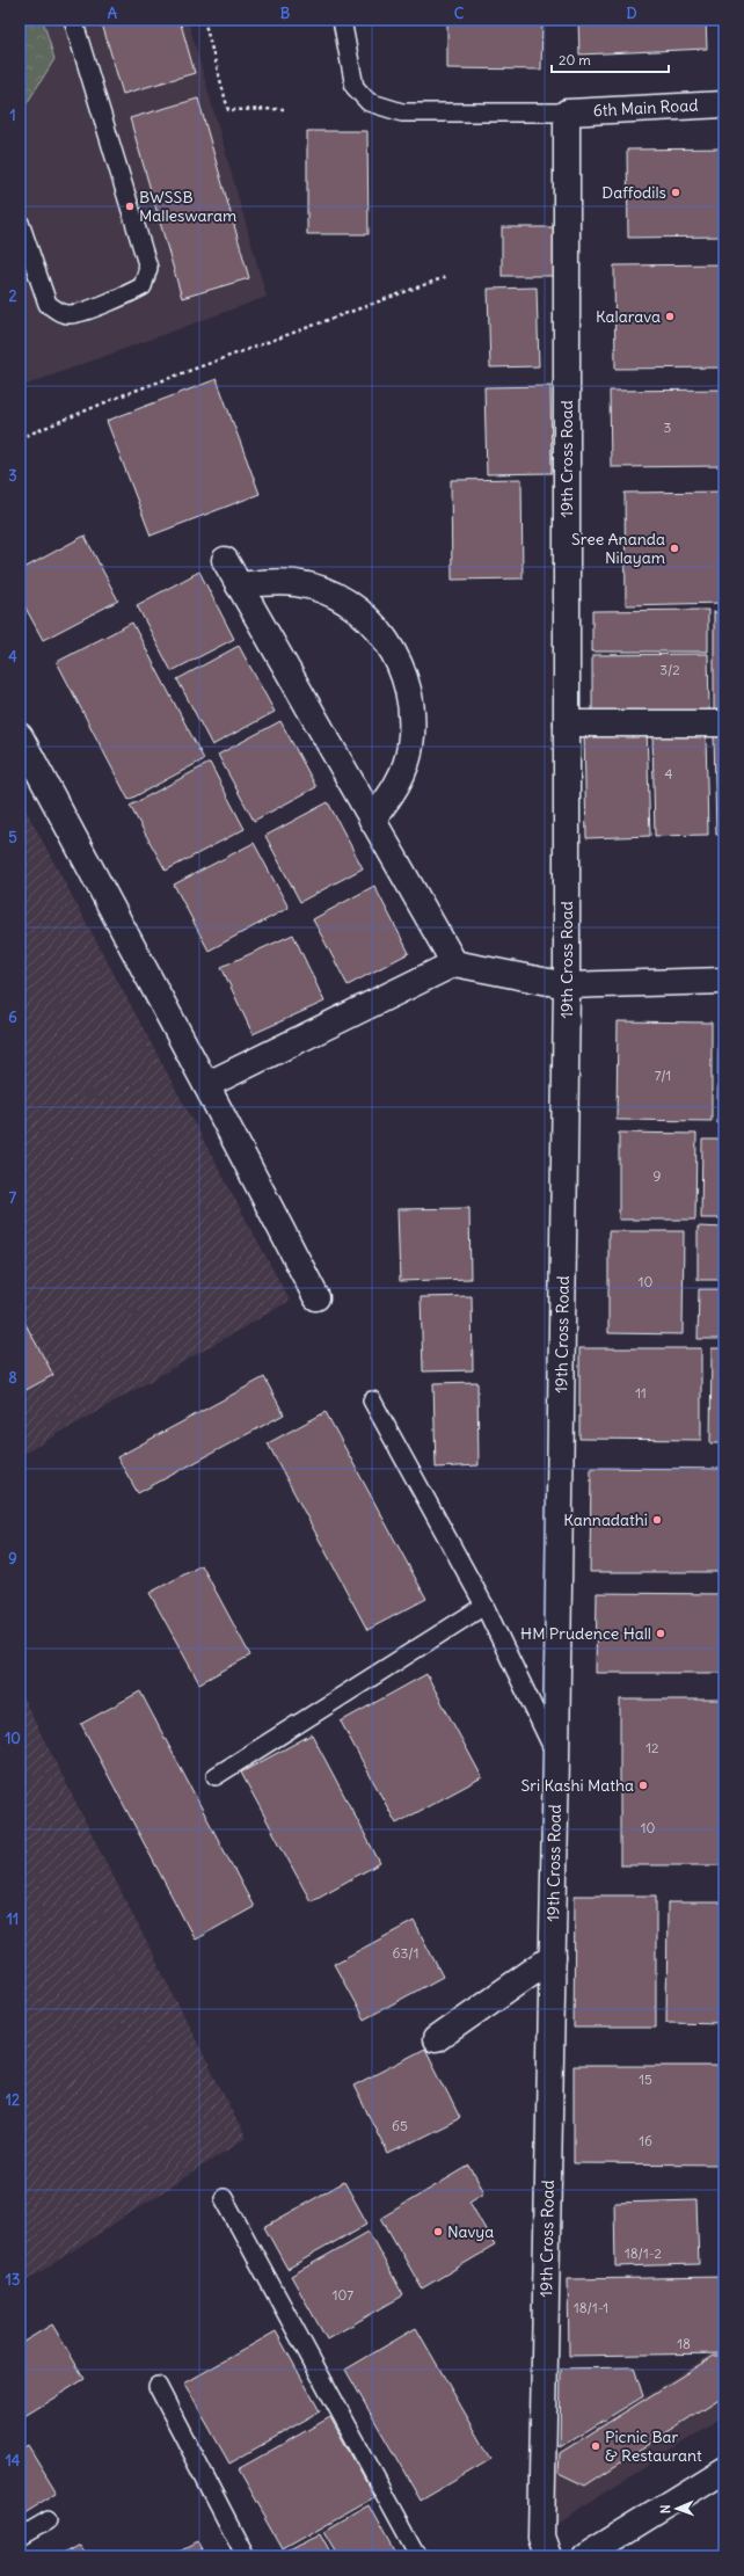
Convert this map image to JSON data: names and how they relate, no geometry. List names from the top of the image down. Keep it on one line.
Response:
{"streets":{"street":["6th Main Road","19th Cross Road"]},"crossings":[["6th Main Road","19th Cross Road"]],"places":["Daffodils","BWSSB Malleswaram","Kalarava","Sree Ananda Nilayam","Kannadathi","HM Prudence Hall","Sri Kashi Matha","Navya","Picnic Bar & Restaurant"],"house_numbers":["3","3/2","4","7/1","9","10","11","12","10","63/1","15","65","16","18/1-2","107","18/1-1","18"],"scale_bar":"20 m","north":"left","grid":{"columns":["A","B","C","D"],"rows":["1","2","3","4","5","6","7","8","9","10","11","12","13","14"]}}
